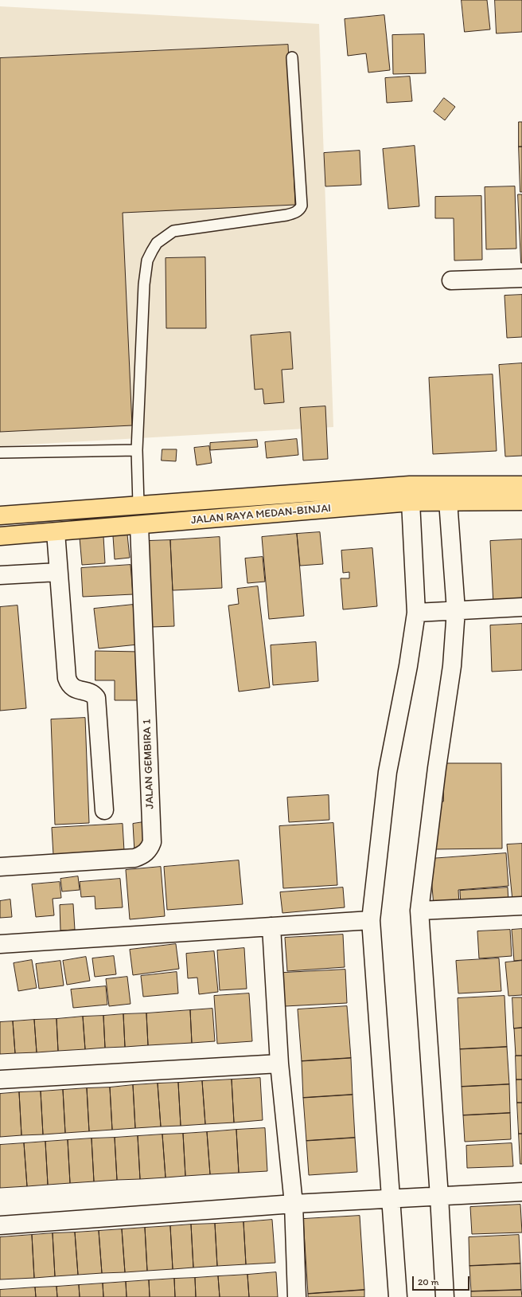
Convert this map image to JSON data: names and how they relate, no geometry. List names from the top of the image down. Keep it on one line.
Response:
{"streets":{"highway":["JALAN RAYA MEDAN-BINJAI"],"street":["JALAN GEMBIRA 1"]},"crossings":[["JALAN RAYA MEDAN-BINJAI","JALAN GEMBIRA 1"]],"scale_bar":"20 m"}
